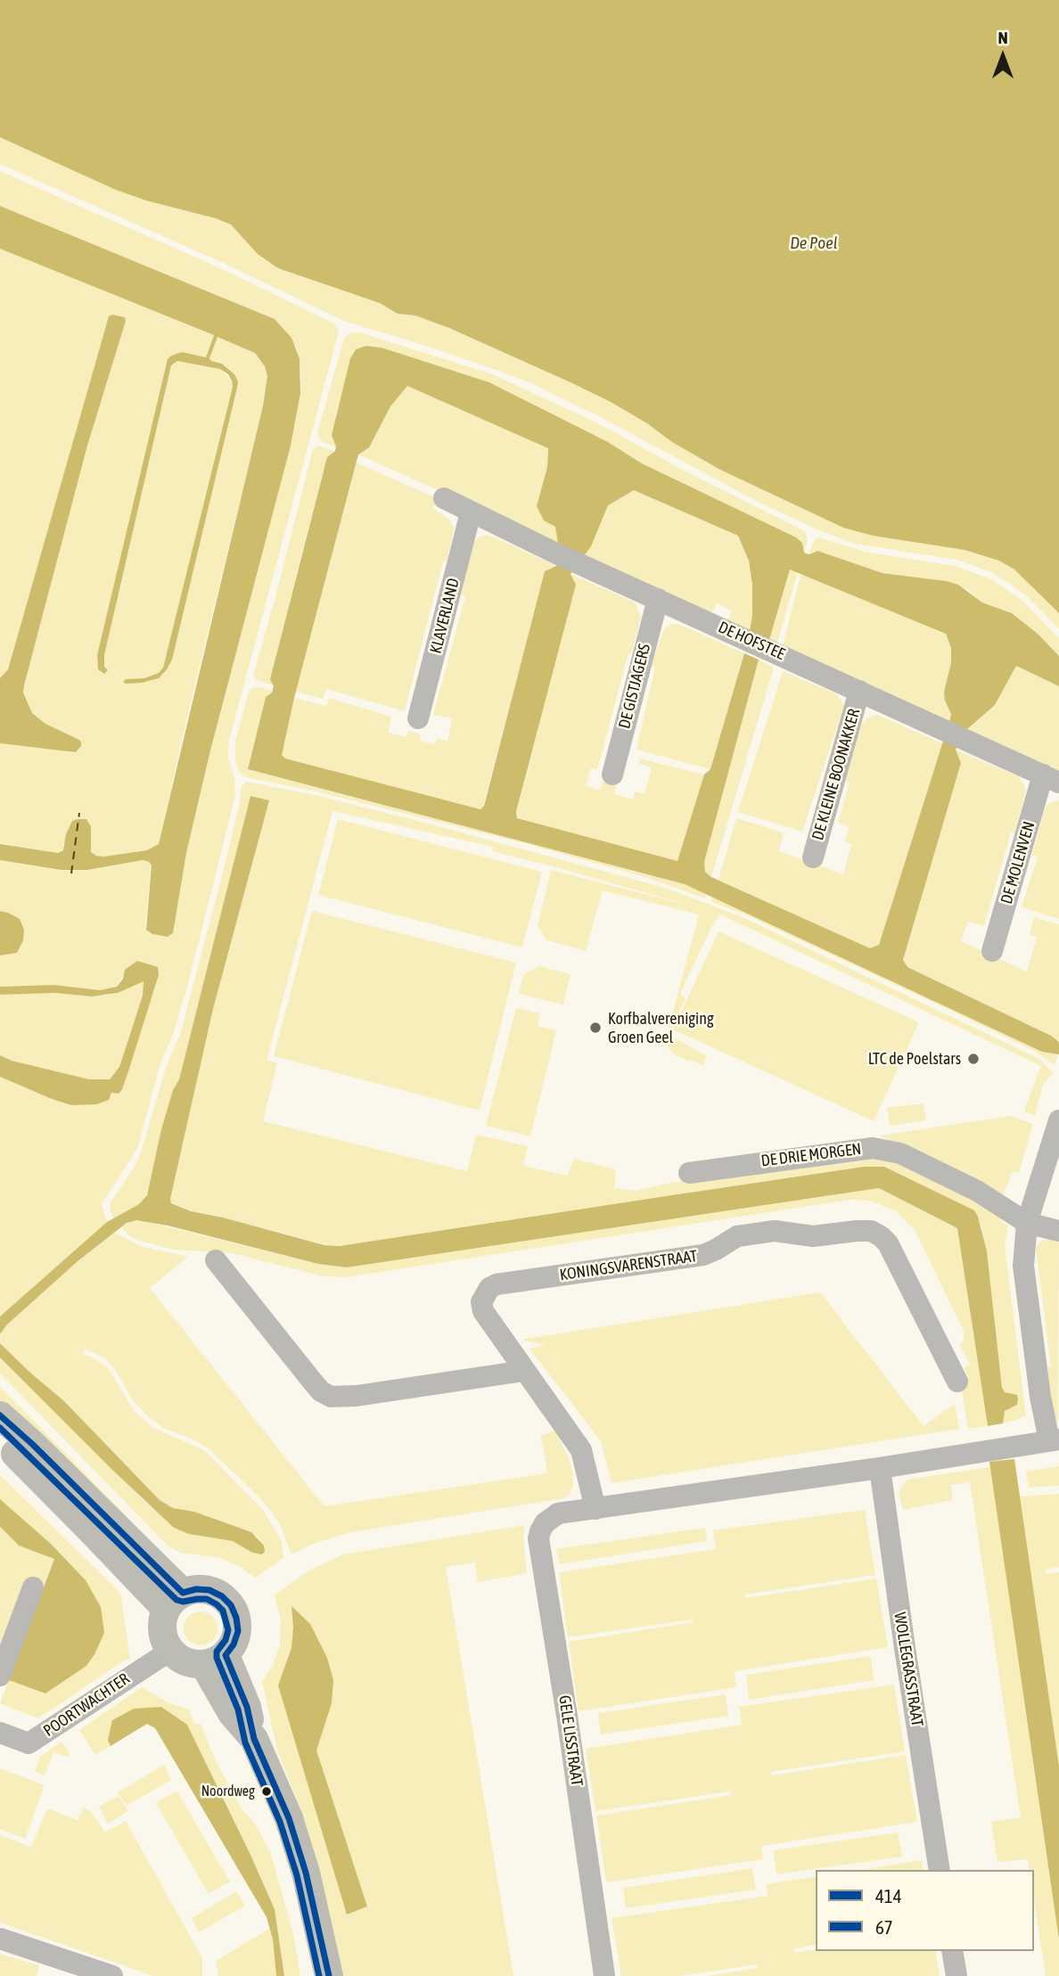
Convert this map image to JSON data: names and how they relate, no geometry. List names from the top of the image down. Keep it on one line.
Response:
{"streets":{"street":["KLAVERLAND","DE HOFSTEE","DE GISTJAGERS","DE KLEINE BOONAKKER","DE MOLENVEN","DE DRIE MORGEN","KONINGSVARENSTRAAT","WOLLEGRASSTRAAT","POORTWACHTER","GELE LISSTRAAT"]},"crossings":[["KLAVERLAND","DE HOFSTEE"],["DE HOFSTEE","DE GISTJAGERS"],["DE HOFSTEE","DE KLEINE BOONAKKER"],["DE HOFSTEE","DE MOLENVEN"],["KONINGSVARENSTRAAT","GELE LISSTRAAT"]],"water":["De Poel"],"places":["Korfbalvereniging Groen Geel","LTC de Poelstars","Noordweg"],"lines":["transit line 414","transit line 67"],"legend":["414","67"],"north":"top"}
